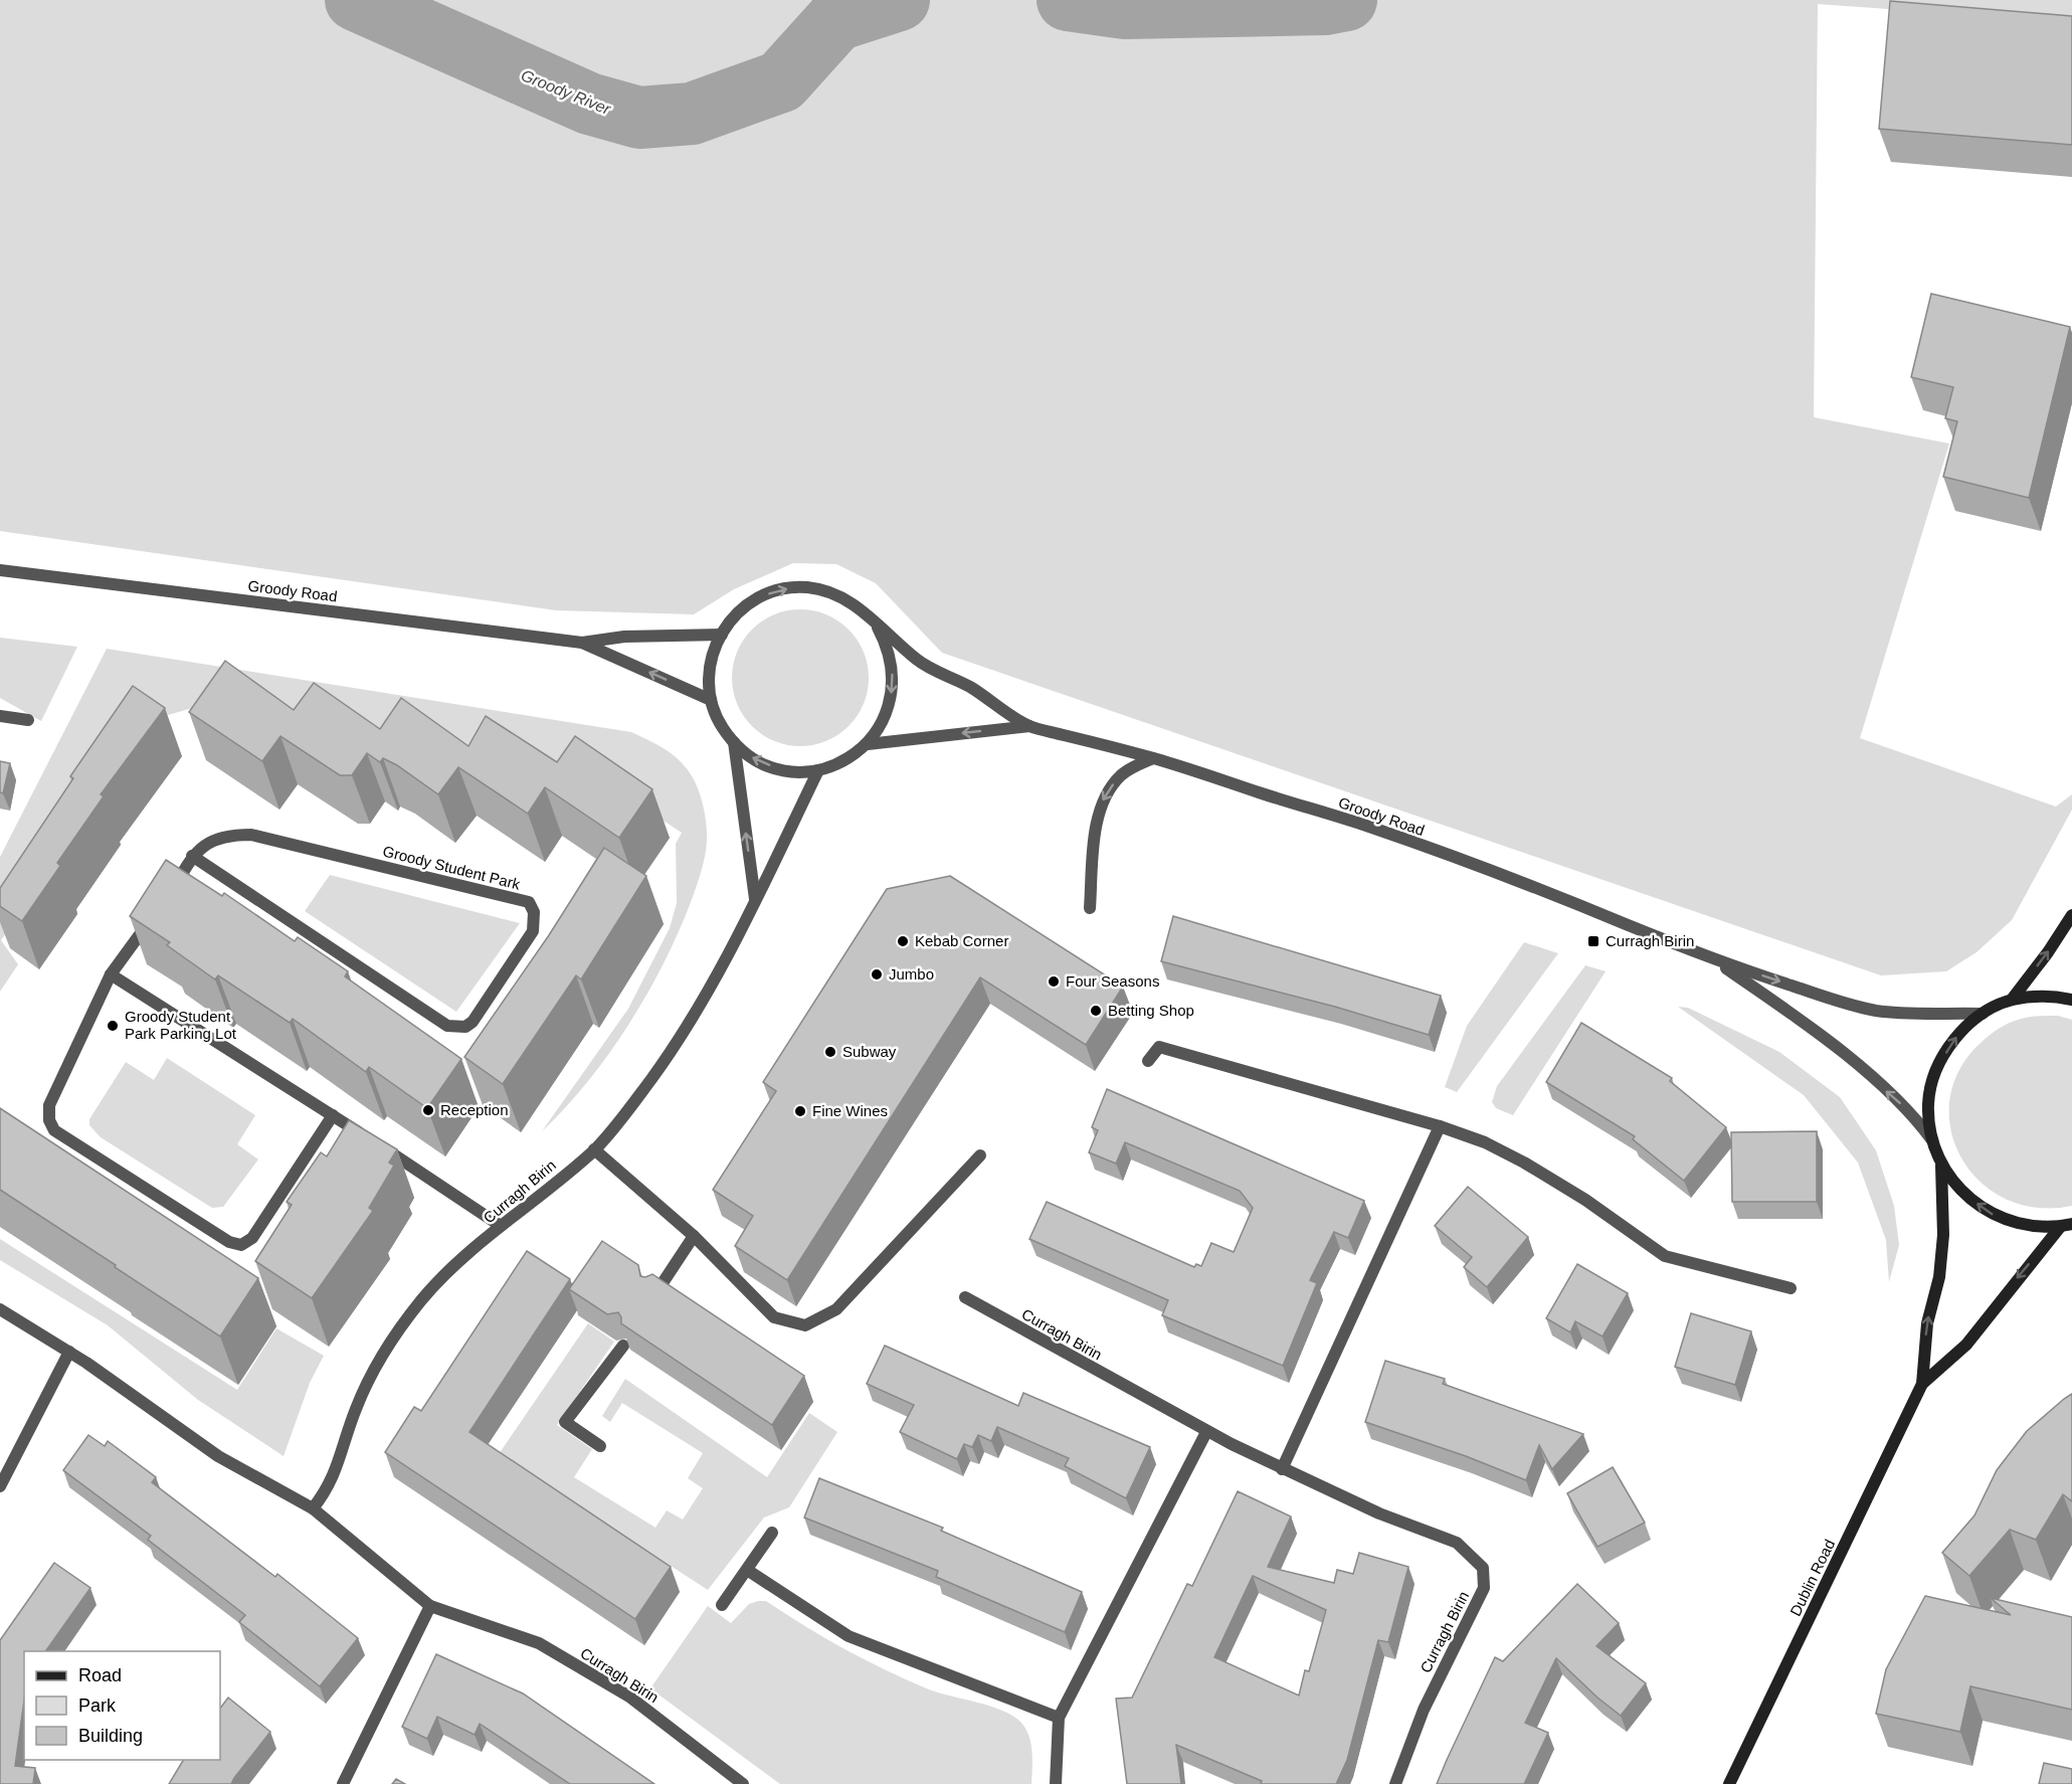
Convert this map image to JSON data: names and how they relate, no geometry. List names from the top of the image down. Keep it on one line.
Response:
{"streets":{"main road":["Dublin Road"],"street":["Groody Road","Groody Student Park","Curragh Birin"]},"water":["Groody River"],"places":{"other":["Kebab Corner","Jumbo","Four Seasons","Betting Shop","Groody Student Park Parking Lot","Subway","Reception","Fine Wines"],"transit":["Curragh Birin"]},"legend":["Road","Park","Building"]}
